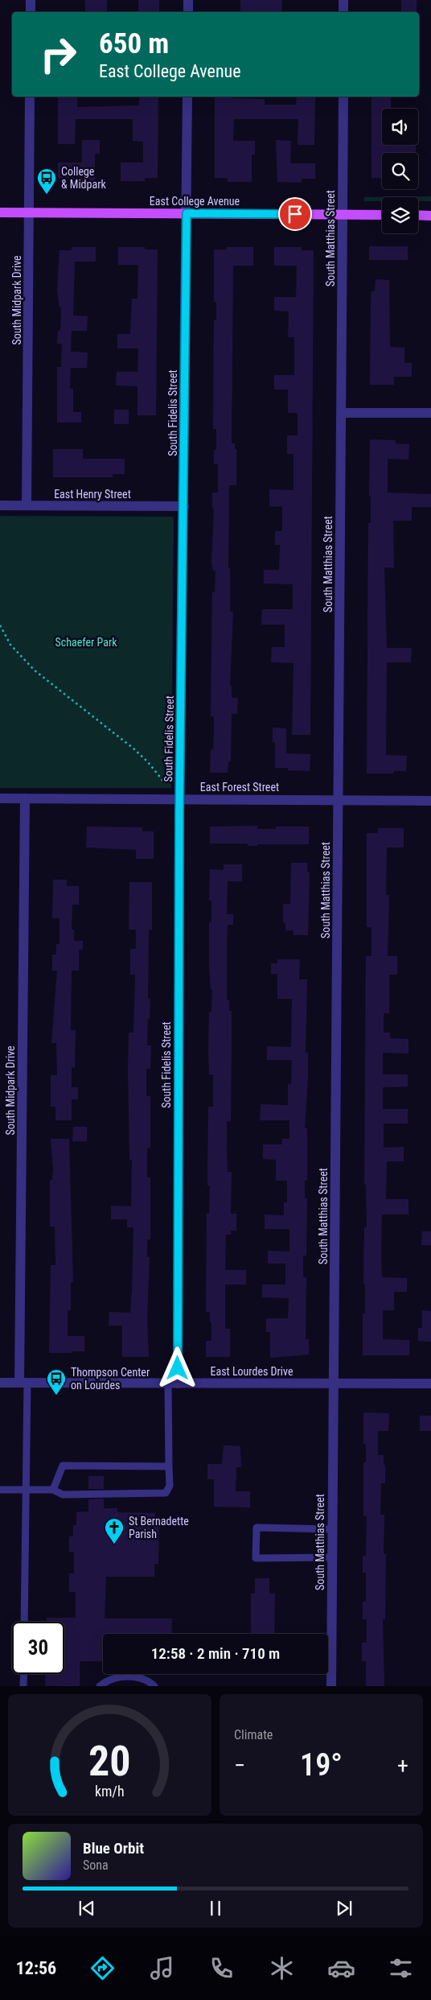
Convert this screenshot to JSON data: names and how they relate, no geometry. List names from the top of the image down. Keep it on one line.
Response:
{"streets":{"main road":["East College Avenue"],"street":["South Matthias Street","South Midpark Drive","South Fidelis Street","East Henry Street","East Forest Street","East Lourdes Drive"]},"crossings":[["East College Avenue","South Matthias Street"],["East College Avenue","South Midpark Drive"],["East College Avenue","South Fidelis Street"],["South Matthias Street","East Forest Street"],["South Matthias Street","East Lourdes Drive"],["South Midpark Drive","East Henry Street"],["South Midpark Drive","East Forest Street"],["South Midpark Drive","East Lourdes Drive"],["South Fidelis Street","East Henry Street"],["South Fidelis Street","East Forest Street"],["South Fidelis Street","East Lourdes Drive"]],"parks":["Schaefer Park"],"places":{"bus stop":["College & Midpark","Thompson Center on Lourdes"],"church":["St Bernadette Parish"]},"page":{"turn":["650 m","East College Avenue"],"limit":"30","trip":"12:58 · 2 min · 710 m","tile":"Climate","heat":["−","19°","+"],"song":["Blue Orbit","Sona"],"tabs":"12:56","gauge":["20","km/h"]}}
